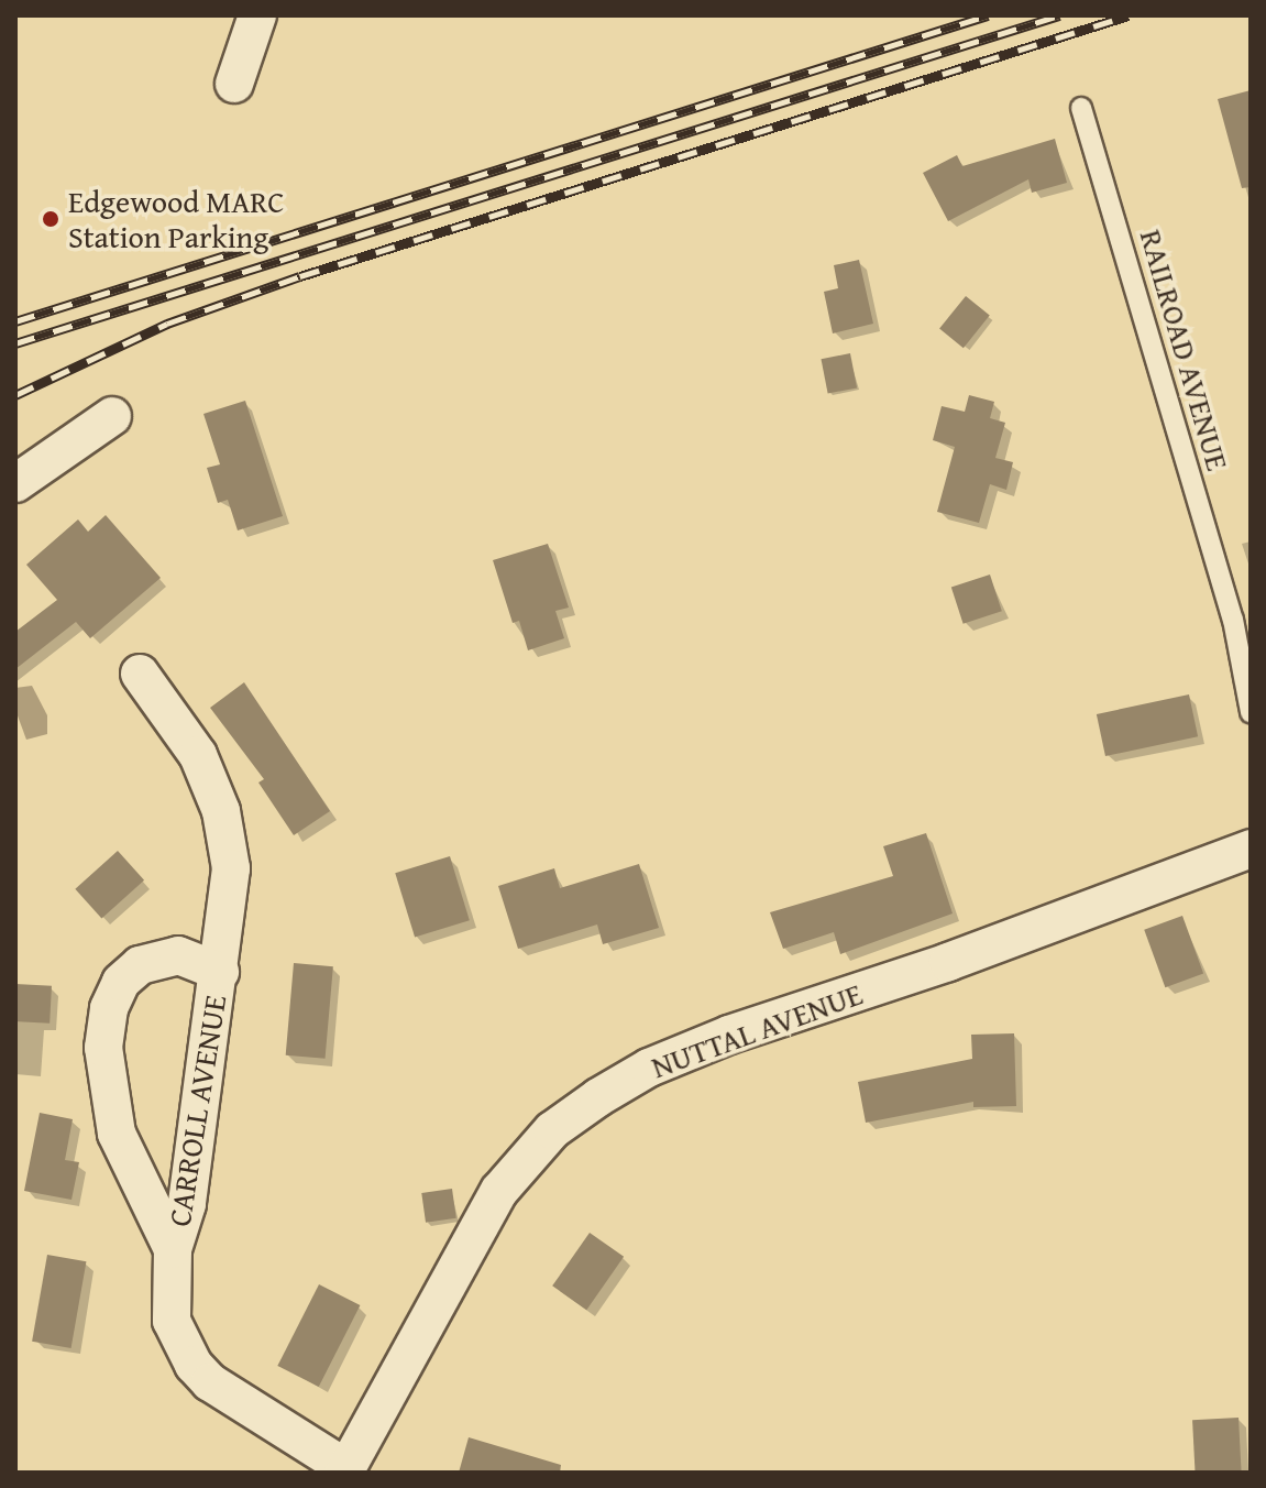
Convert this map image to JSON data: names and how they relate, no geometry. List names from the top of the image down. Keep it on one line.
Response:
{"streets":{"street":["NUTTAL AVENUE","CARROLL AVENUE"],"lane":["RAILROAD AVENUE"]},"crossings":[["NUTTAL AVENUE","CARROLL AVENUE"]],"places":["Edgewood MARC Station Parking"]}
